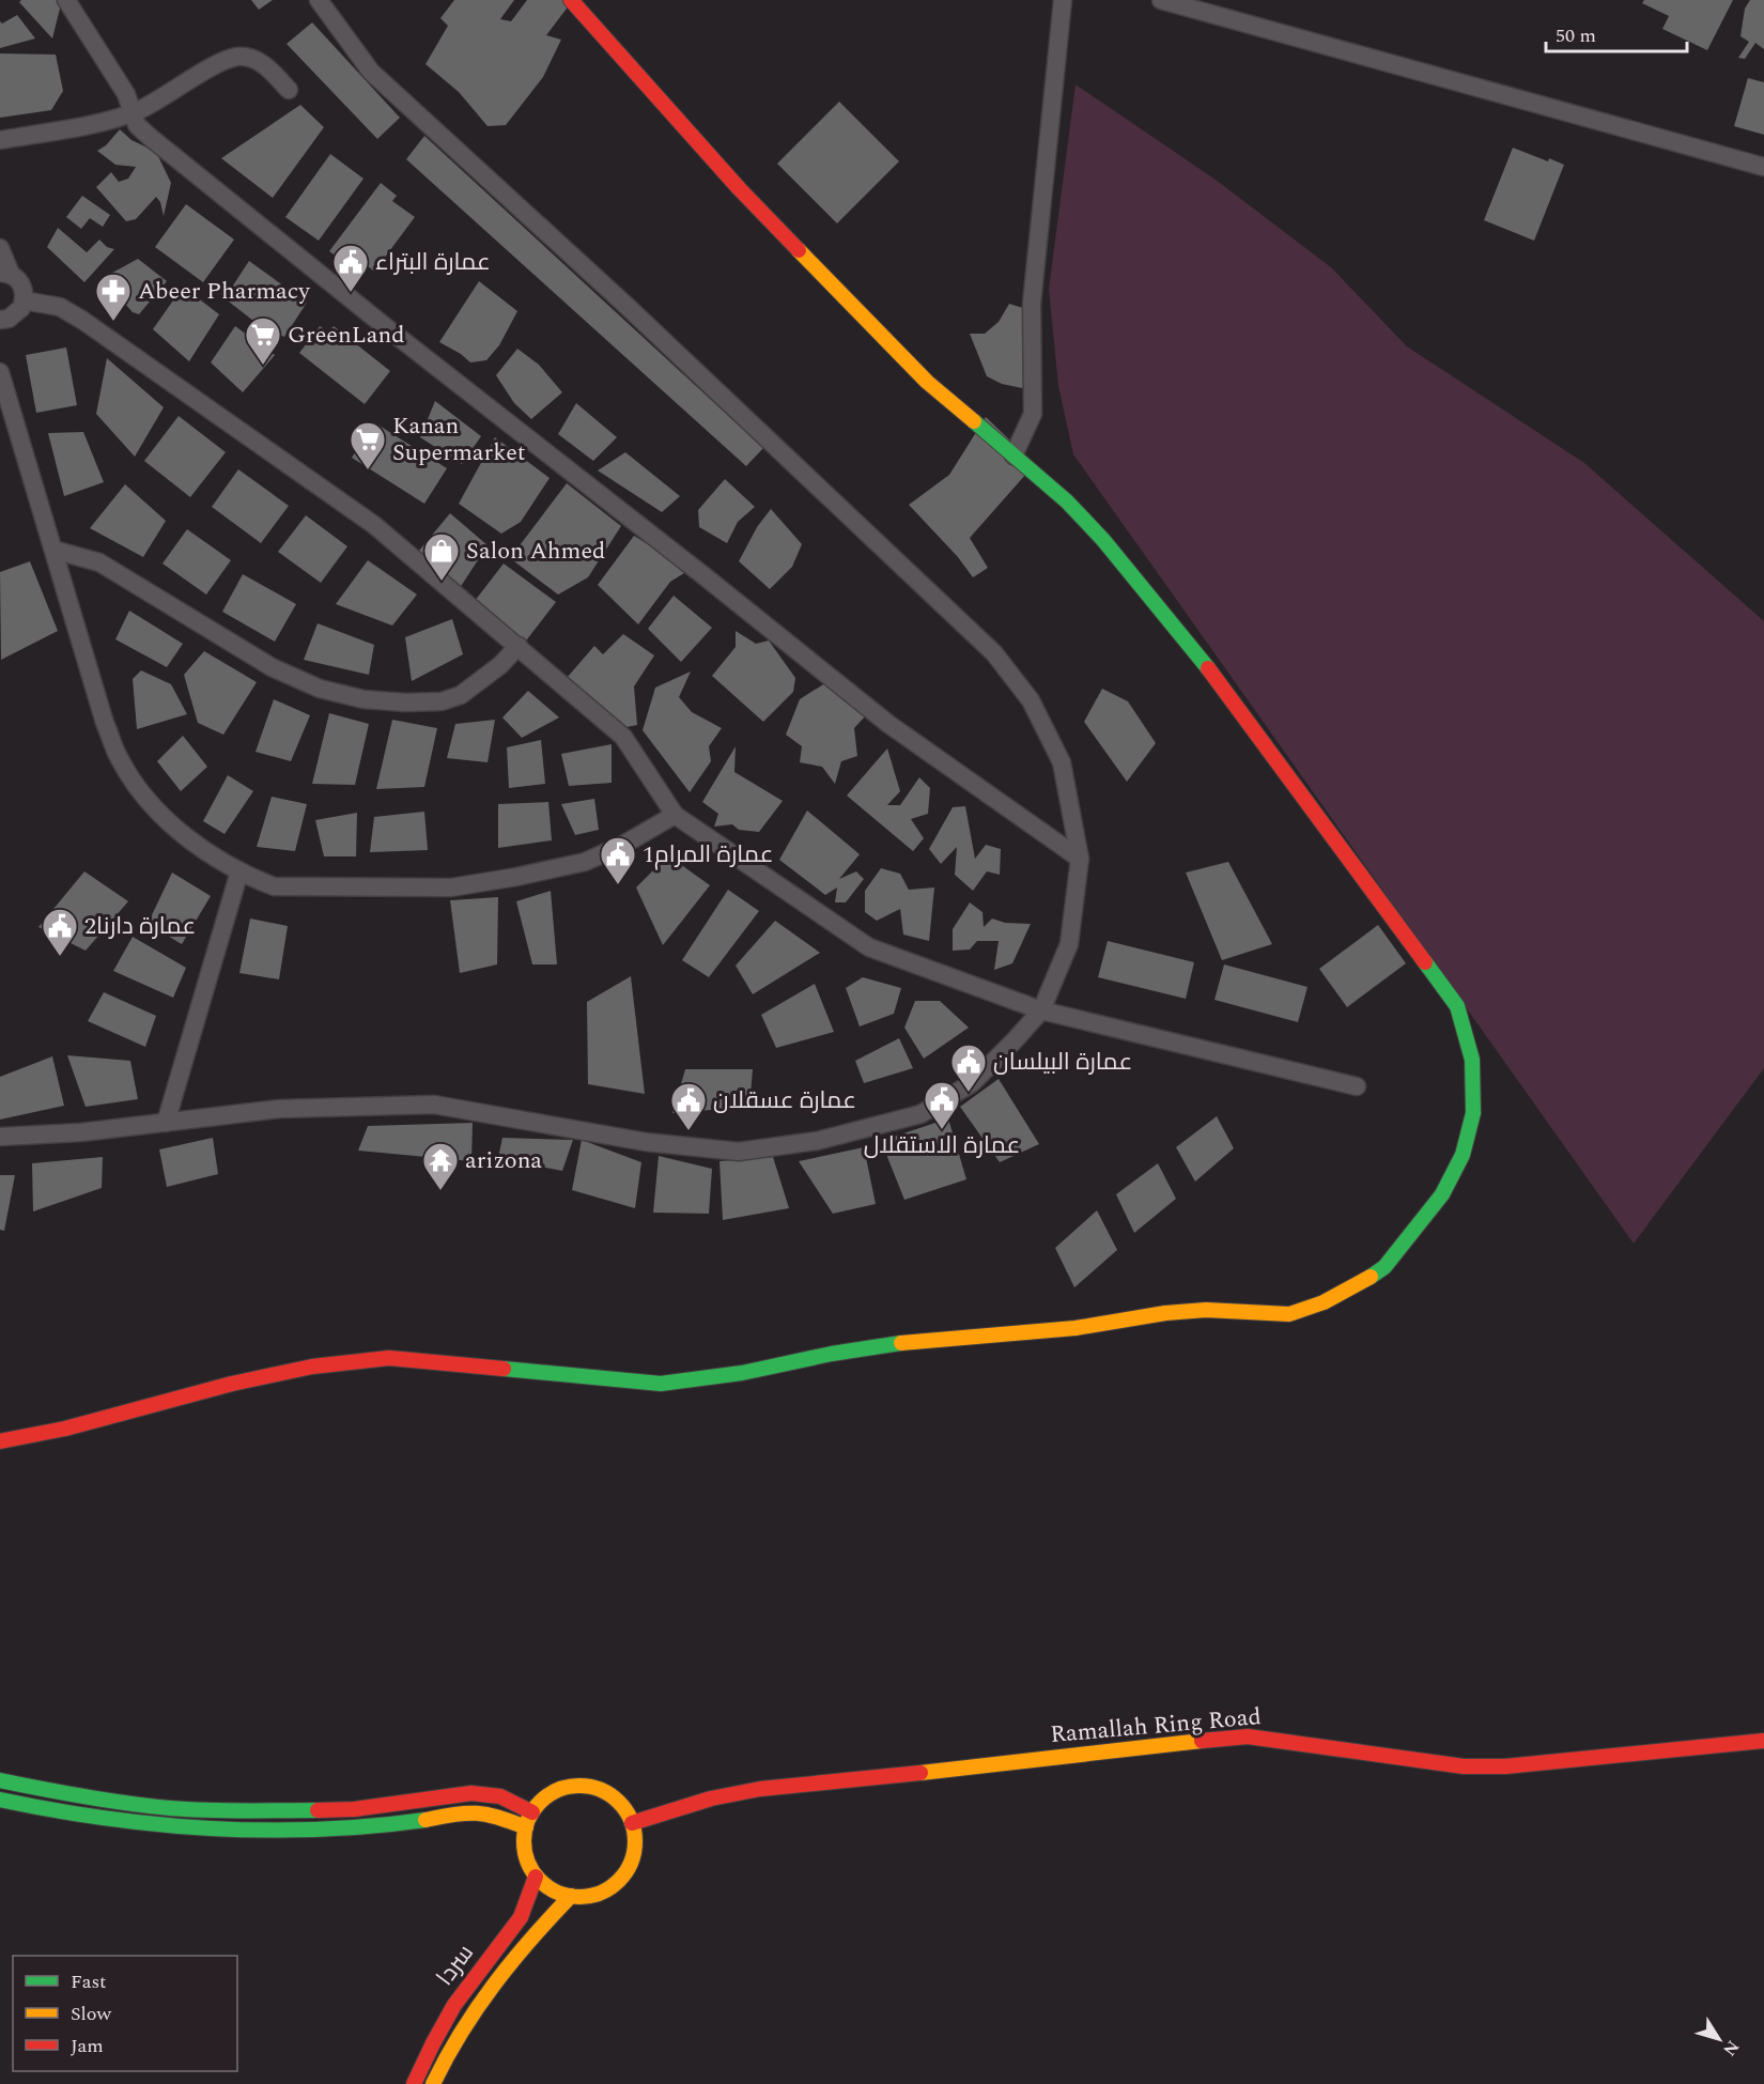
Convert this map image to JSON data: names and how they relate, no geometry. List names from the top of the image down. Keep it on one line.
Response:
{"streets":{"street":["Ramallah Ring Road","سردا"]},"crossings":[["Ramallah Ring Road","سردا"]],"places":{"public building":["عمارة البتراء","عمارة المرام1","عمارة دارنا2","عمارة البيلسان","عمارة الاستقلال","عمارة عسقلان"],"pharmacy":["Abeer Pharmacy"],"supermarket":["GreenLand","Kanan Supermarket"],"shop":["Salon Ahmed"],"temple":["arizona"]},"legend":["Fast","Slow","Jam"],"scale_bar":"50 m","north":"bottom right"}
